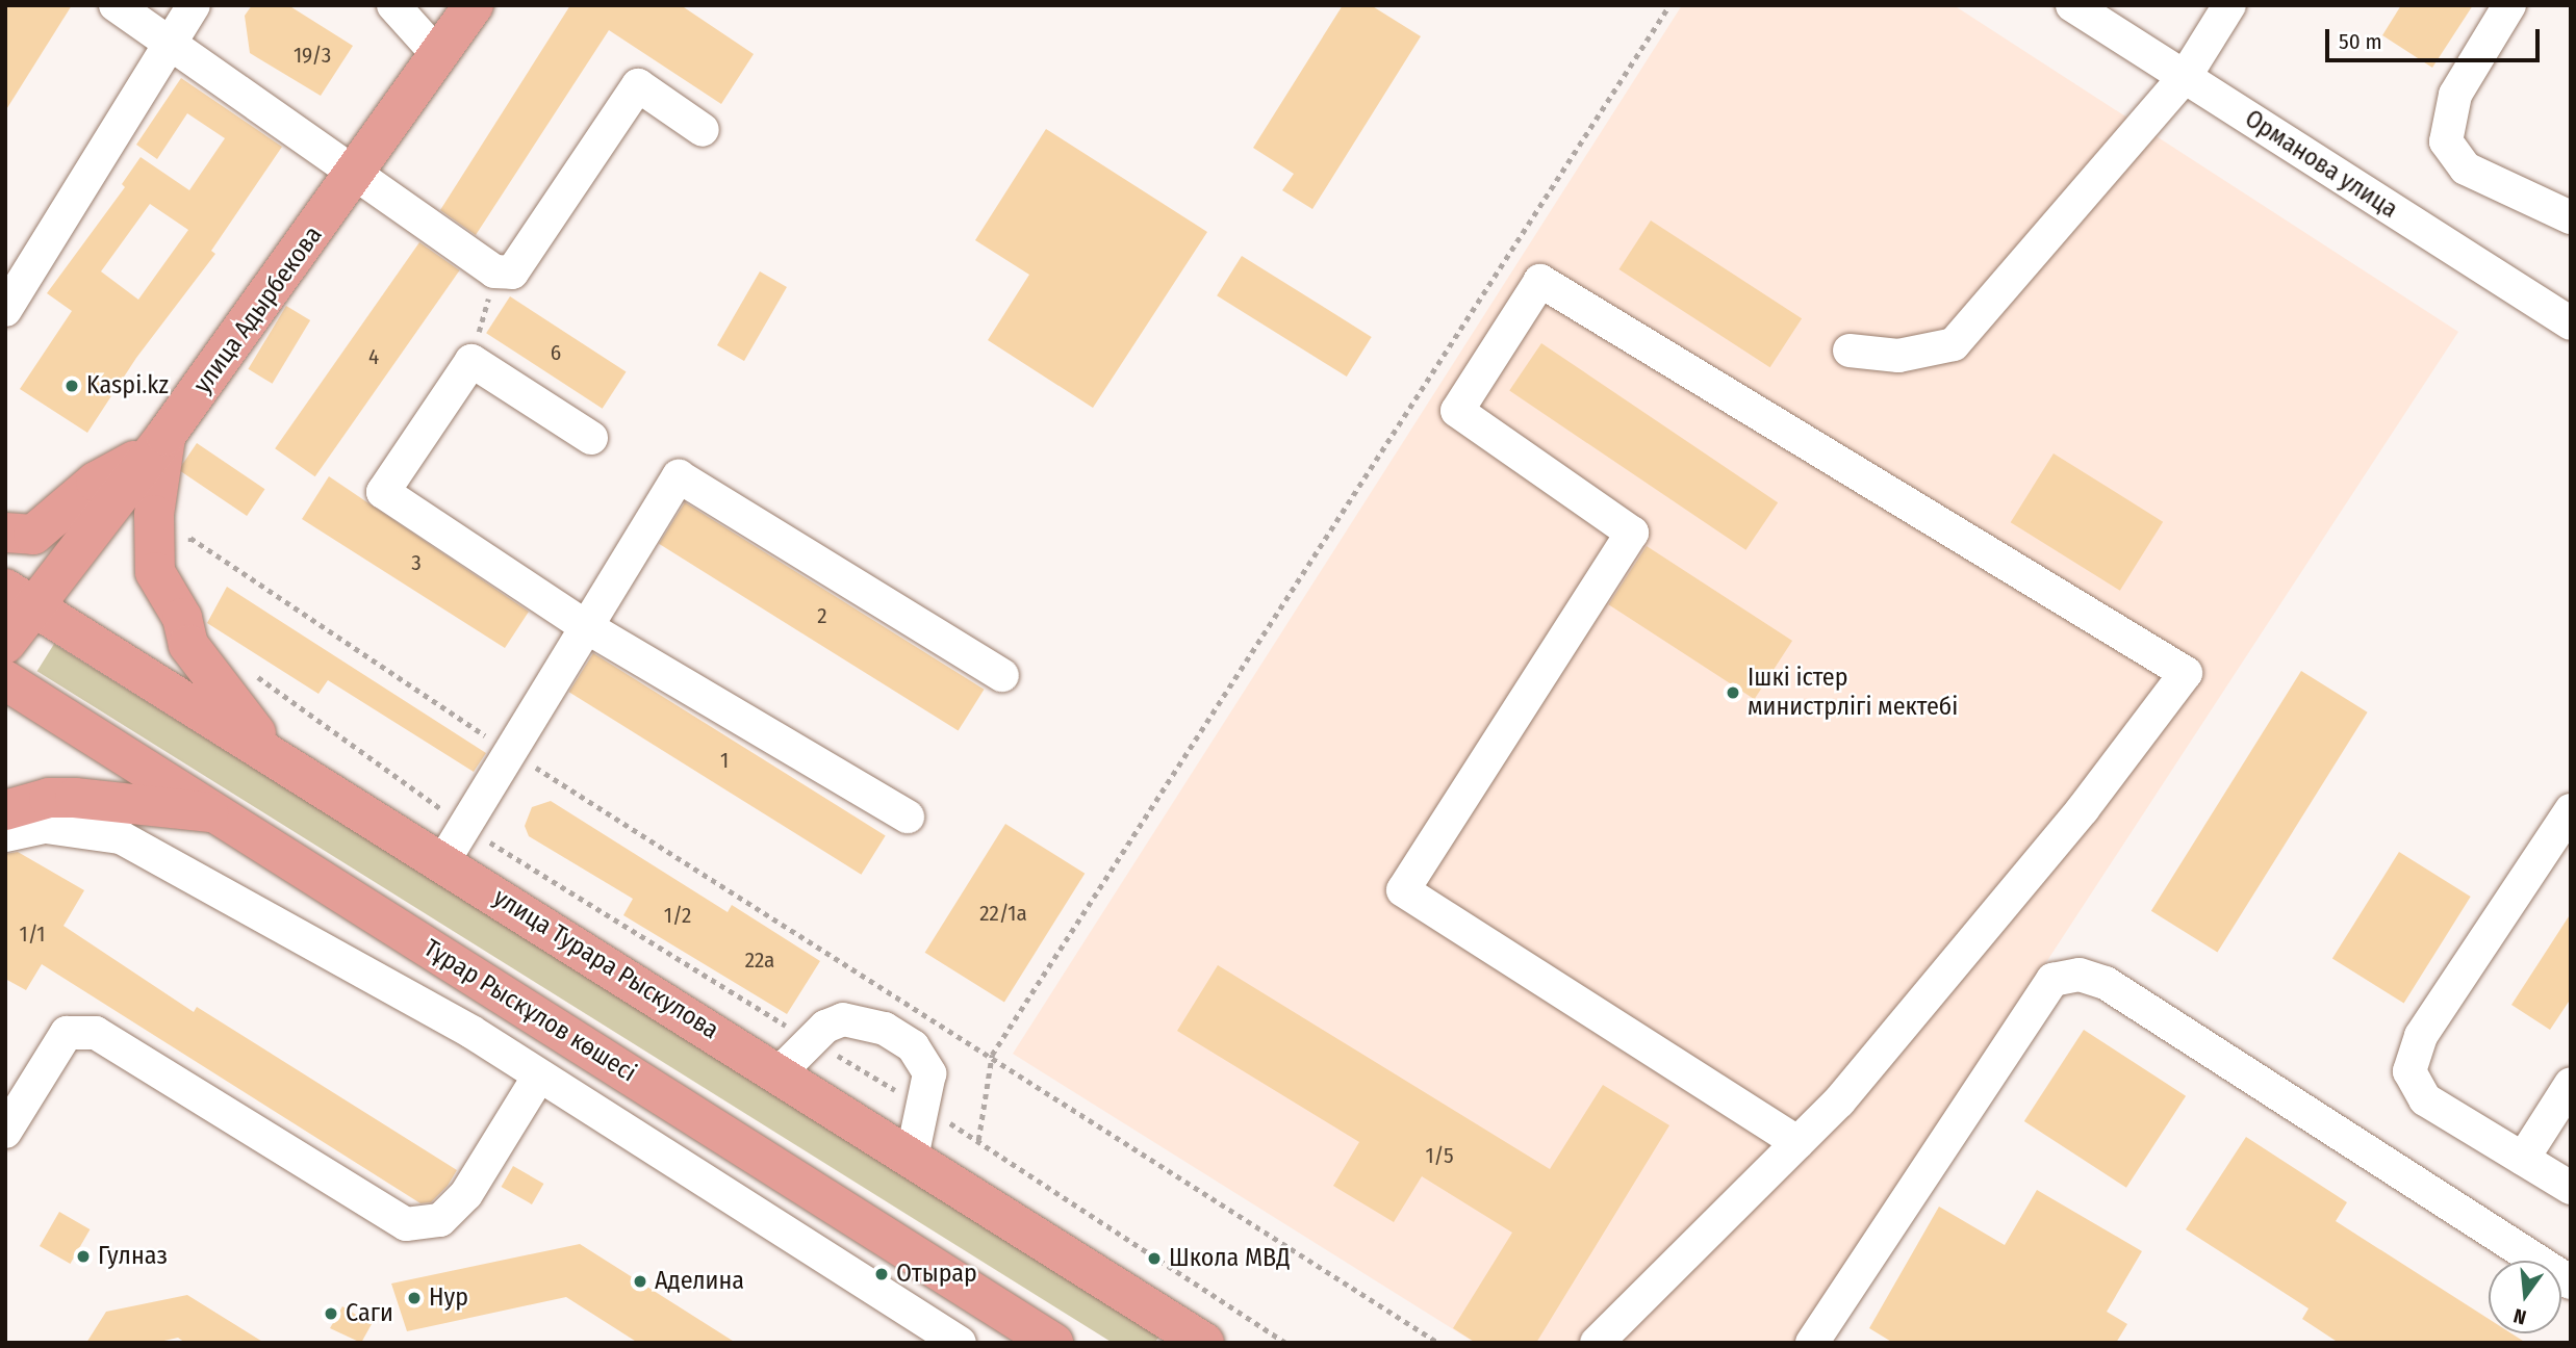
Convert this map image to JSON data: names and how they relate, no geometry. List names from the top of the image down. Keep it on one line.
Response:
{"streets":{"main road":["улица Адырбекова","улица Турара Рыскулова","Тұрар Рыскұлов көшесі"],"street":["Орманова улица"]},"crossings":[["улица Адырбекова","улица Турара Рыскулова"]],"places":["Kaspi.kz","Ішкі істер министрлігі мектебі","Гулназ","Школа МВД","Отырар","Аделина","Нур","Саги"],"house_numbers":["19/3","6","4","3","2","1","22/1а","1/2","1/1","22а","1/5"],"scale_bar":"50 m","north":"bottom"}
